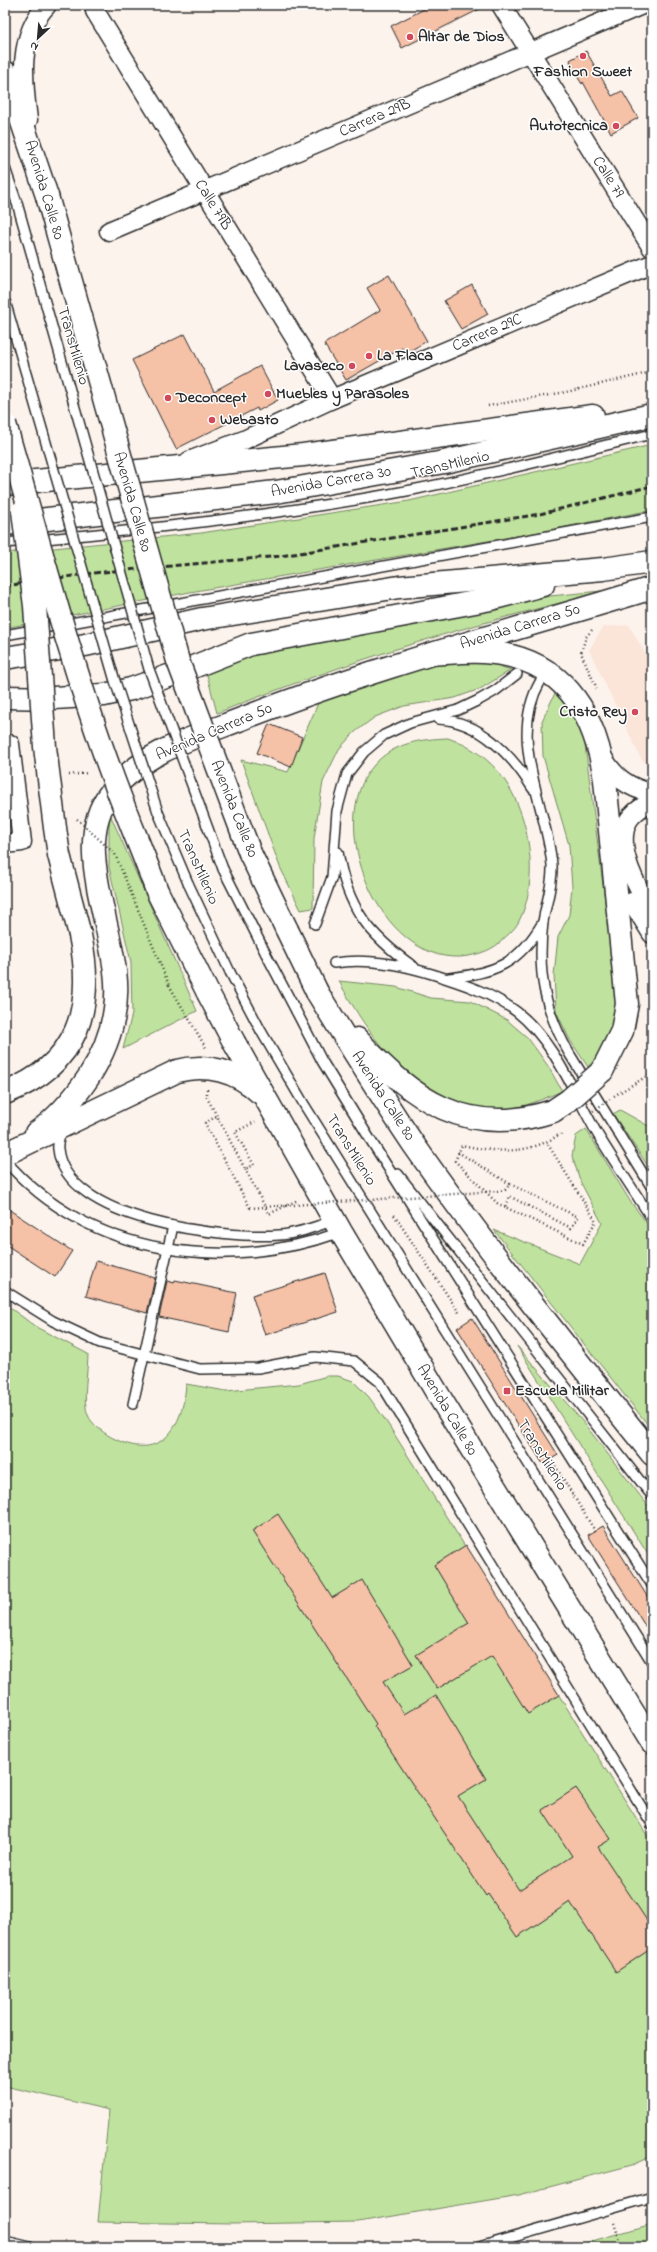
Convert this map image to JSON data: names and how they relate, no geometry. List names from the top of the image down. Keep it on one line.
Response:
{"streets":{"main road":["Avenida Calle 80","Avenida Carrera 30","Avenida Carrera 50"],"street":["Carrera 29B","Calle 79","Calle 79B","Carrera 29C"],"lane":["TransMilenio"]},"crossings":[["Carrera 29B","Calle 79"],["Carrera 29B","Calle 79B"],["Avenida Calle 80","Avenida Carrera 30"],["Calle 79B","Carrera 29C"],["Carrera 29C","Avenida Carrera 30"]],"places":{"other":["Altar de Dios","Fashion Sweet","Autotecnica","La Flaca","Lavaseco","Muebles y Parasoles","Deconcept","Webasto","Cristo Rey"],"transit":["Escuela Militar"]},"north":"bottom left"}
